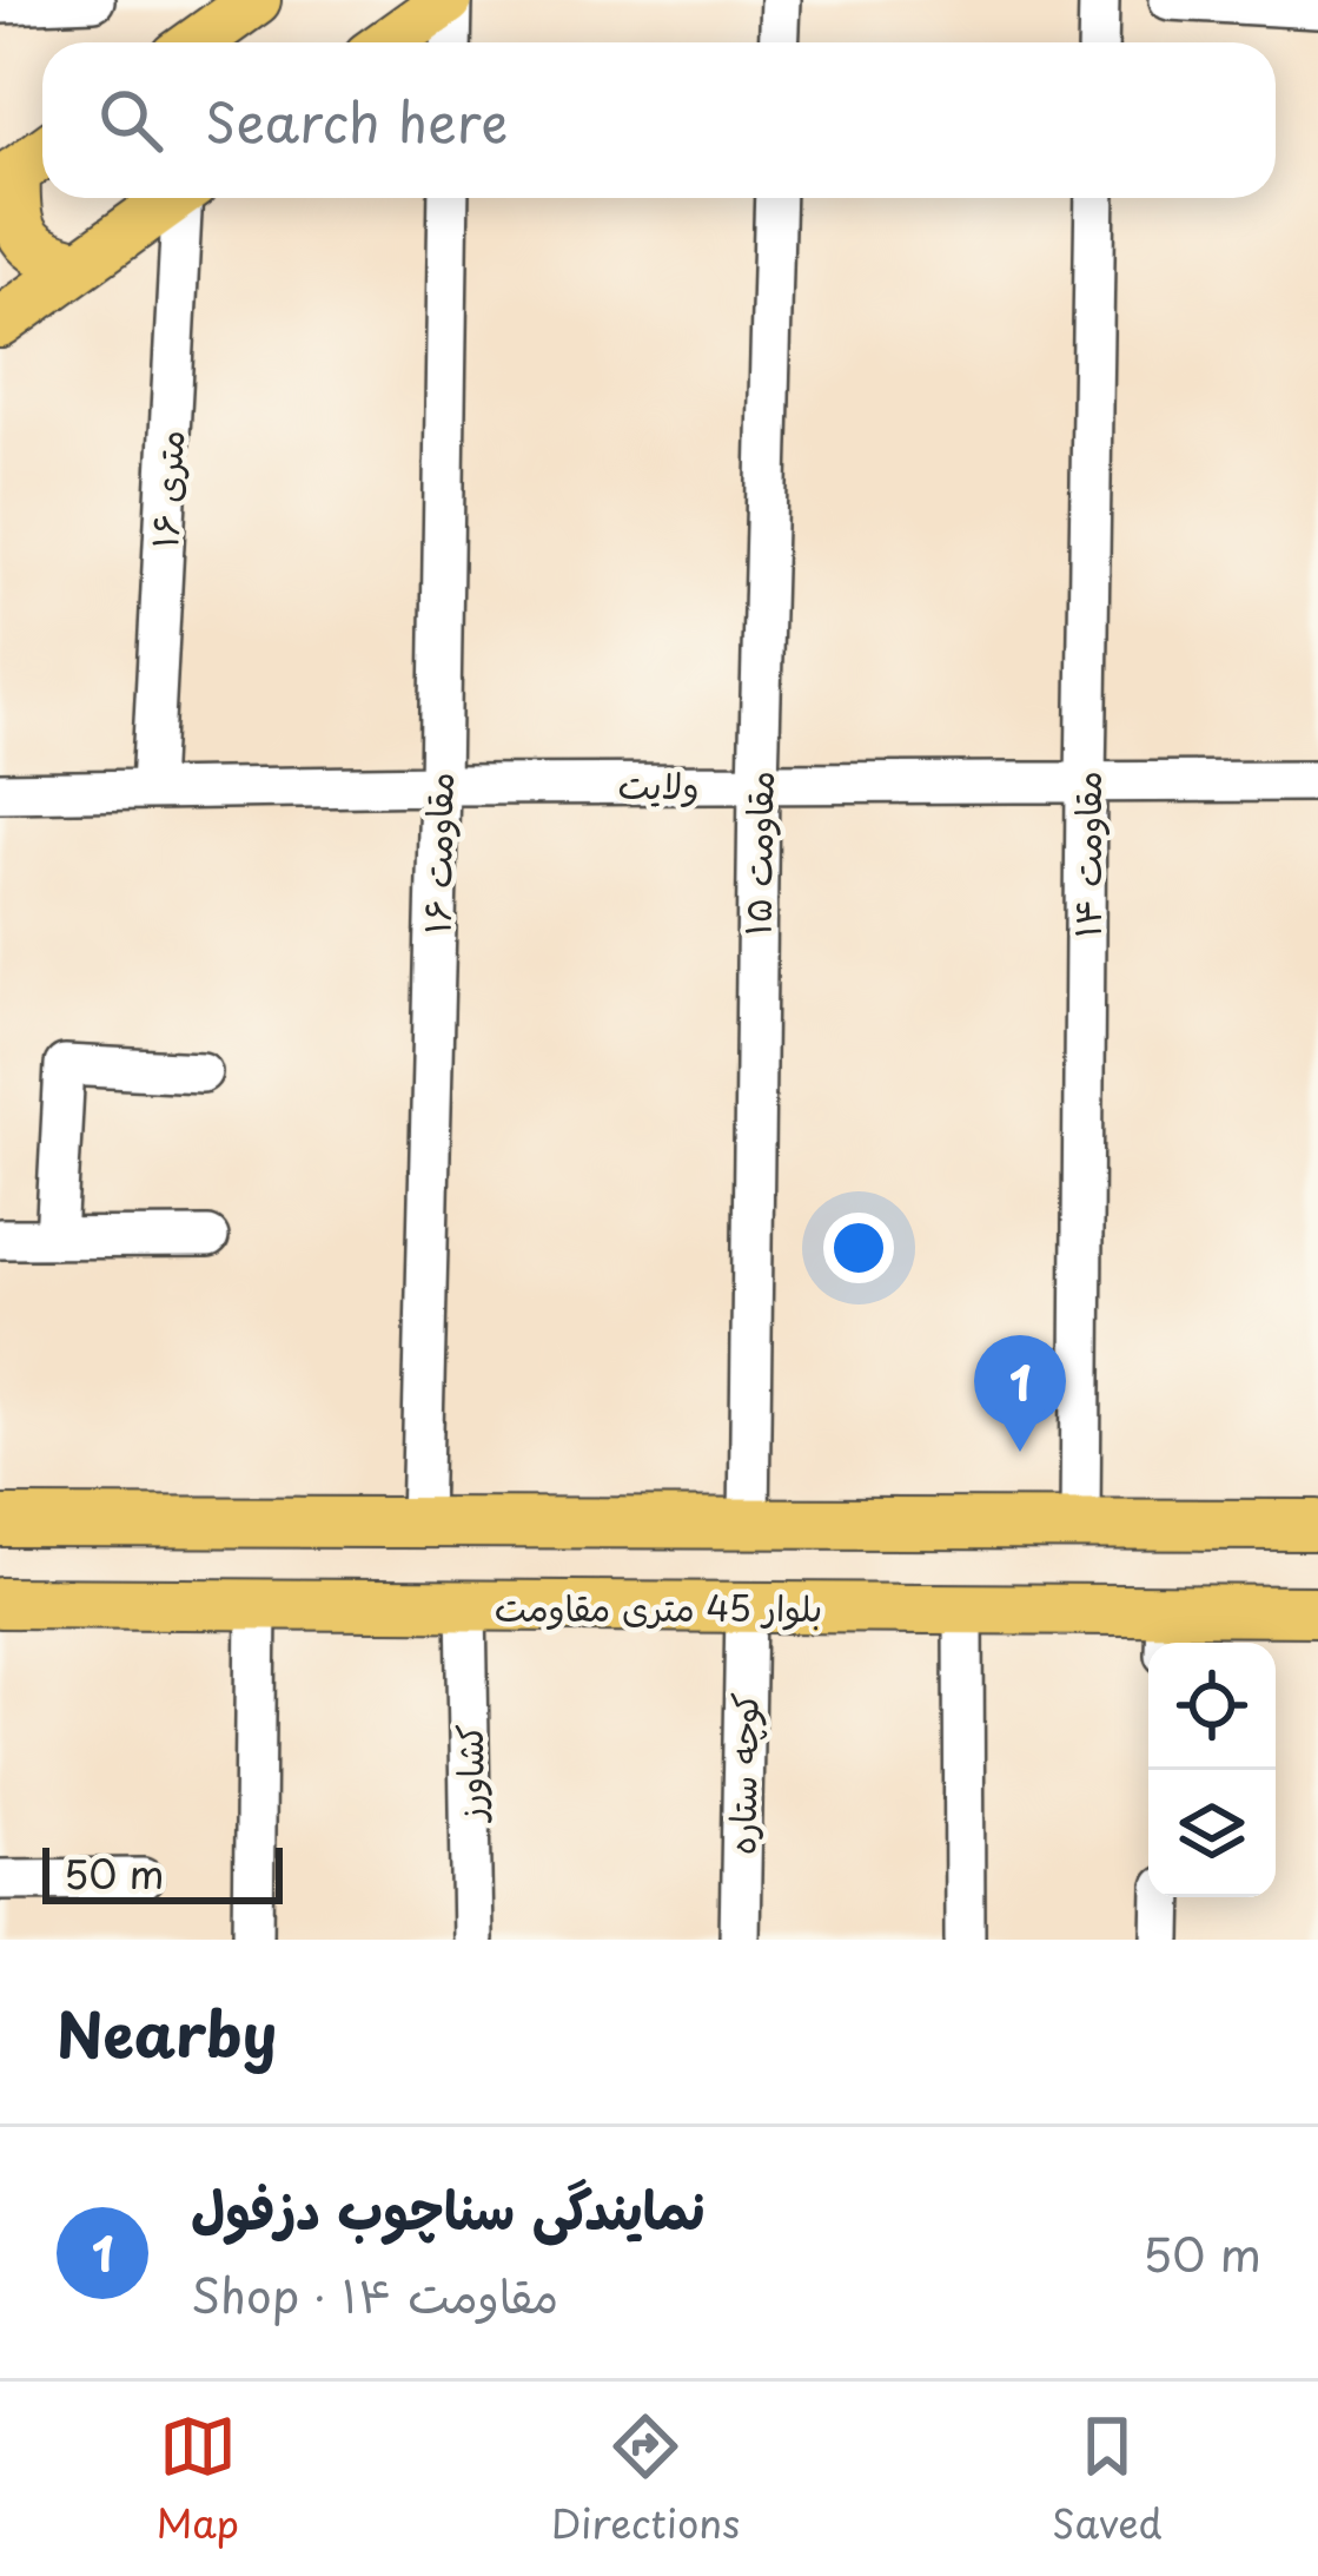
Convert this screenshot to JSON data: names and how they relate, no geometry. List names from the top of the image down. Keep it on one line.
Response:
{"streets":{"main road":["بلوار 45 متری مقاومت"],"street":["۱۶ متری","ولایت","مقاومت ۱۶","مقاومت ۱۵","مقاومت ۱۴","کشاورز","کوچه ستاره"]},"crossings":[["۱۶ متری","ولایت"],["ولایت","مقاومت ۱۶"],["ولایت","مقاومت ۱۵"],["ولایت","مقاومت ۱۴"],["بلوار 45 متری مقاومت","کشاورز"],["بلوار 45 متری مقاومت","کوچه ستاره"]],"scale_bar":"50 m","page":{"search":"Search here","pins":"1","scale":"50 m","heading":"Nearby","list":[{"mark":"1","name":"نمایندگی سناچوب دزفول","note":"Shop · مقاومت ۱۴","value":"50 m"}],"nav":["Map","Directions","Saved"]}}
